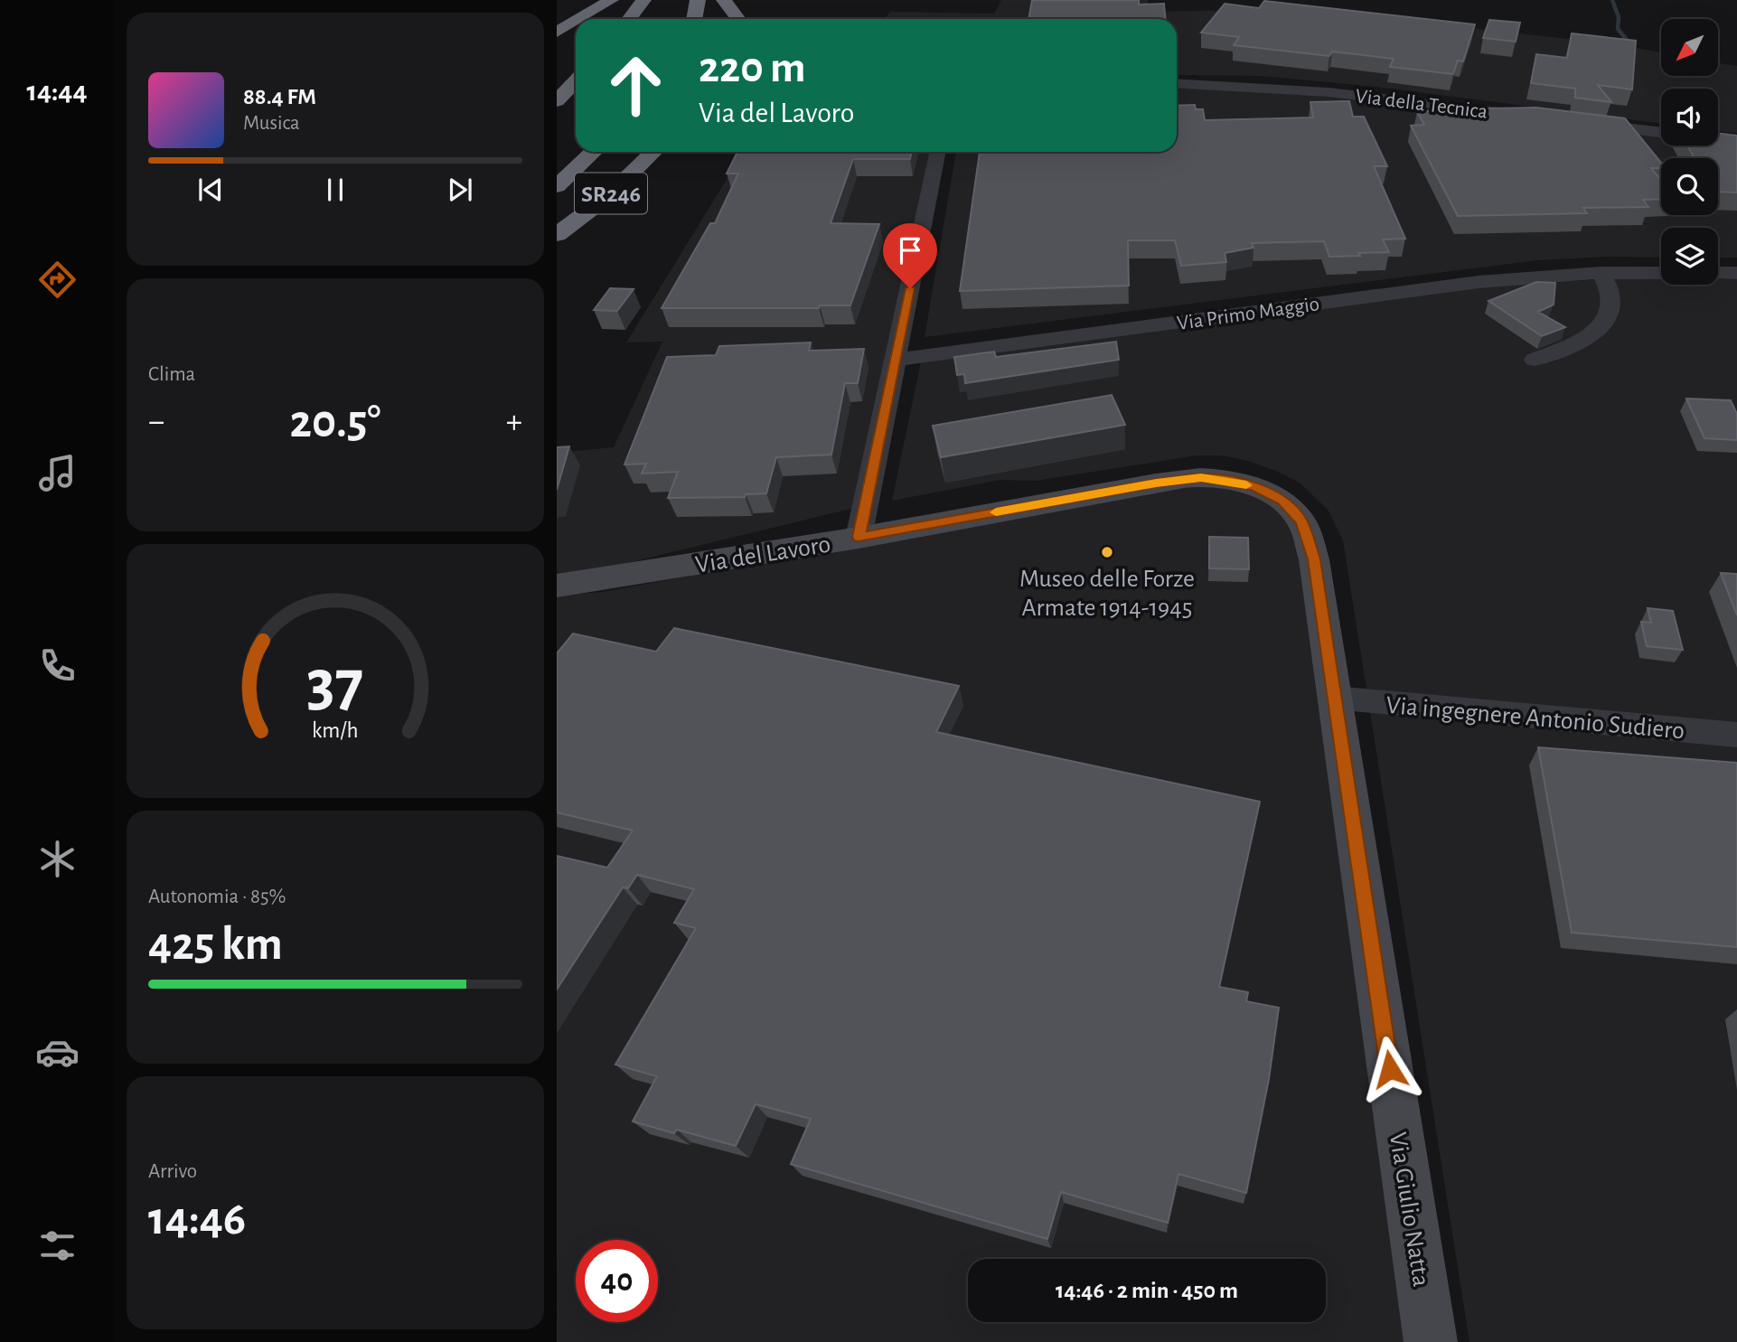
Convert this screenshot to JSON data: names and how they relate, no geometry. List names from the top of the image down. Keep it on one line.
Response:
{"streets":{"highway":["SR246"],"street":["Via della Tecnica","Via Primo Maggio","Via del Lavoro","Via ingegnere Antonio Sudiero","Via Giulio Natta"]},"crossings":[["Via del Lavoro","Via Giulio Natta"],["Via ingegnere Antonio Sudiero","Via Giulio Natta"]],"places":["Museo delle Forze Armate 1914-1945"],"north":"bottom left","page":{"tabs":"14:44","turn":["220 m","Via del Lavoro"],"song":["88.4 FM","Musica"],"tile":["Clima",["Autonomia · 85%","425 km"],["Arrivo","14:46"]],"heat":["−","20.5°","+"],"limit":"40","trip":"14:46 · 2 min · 450 m","gauge":["37","km/h"]}}
